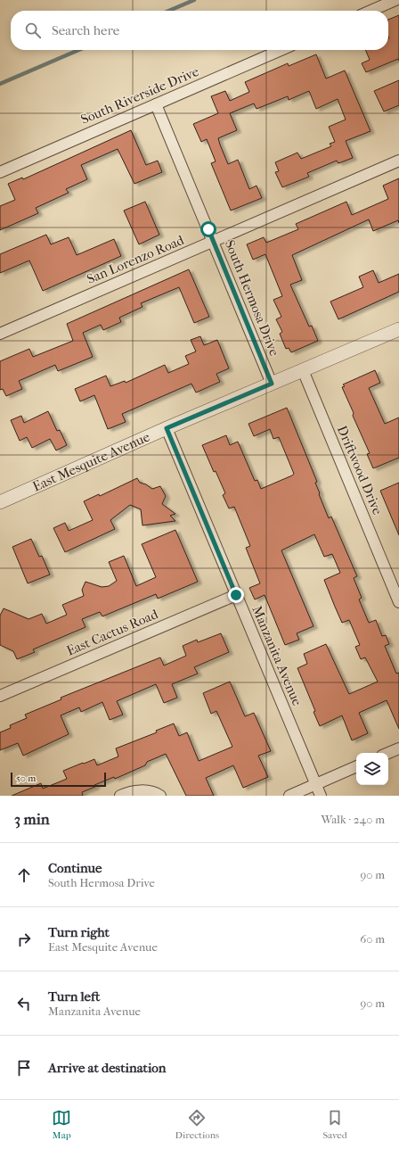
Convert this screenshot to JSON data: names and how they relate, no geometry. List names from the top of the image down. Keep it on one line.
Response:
{"streets":{"street":["South Riverside Drive","San Lorenzo Road","South Hermosa Drive","East Mesquite Avenue","Driftwood Drive","East Cactus Road","Manzanita Avenue"]},"crossings":[["South Riverside Drive","South Hermosa Drive"],["San Lorenzo Road","South Hermosa Drive"],["South Hermosa Drive","East Mesquite Avenue"],["East Mesquite Avenue","Driftwood Drive"],["East Mesquite Avenue","Manzanita Avenue"],["East Cactus Road","Manzanita Avenue"]],"scale_bar":"50 m","page":{"search":"Search here","scale":"50 m","heading":["3 min","Walk · 240 m"],"list":[["Continue","South Hermosa Drive","90 m"],["Turn right","East Mesquite Avenue","60 m"],["Turn left","Manzanita Avenue","90 m"],"Arrive at destination"],"nav":["Map","Directions","Saved"]}}
